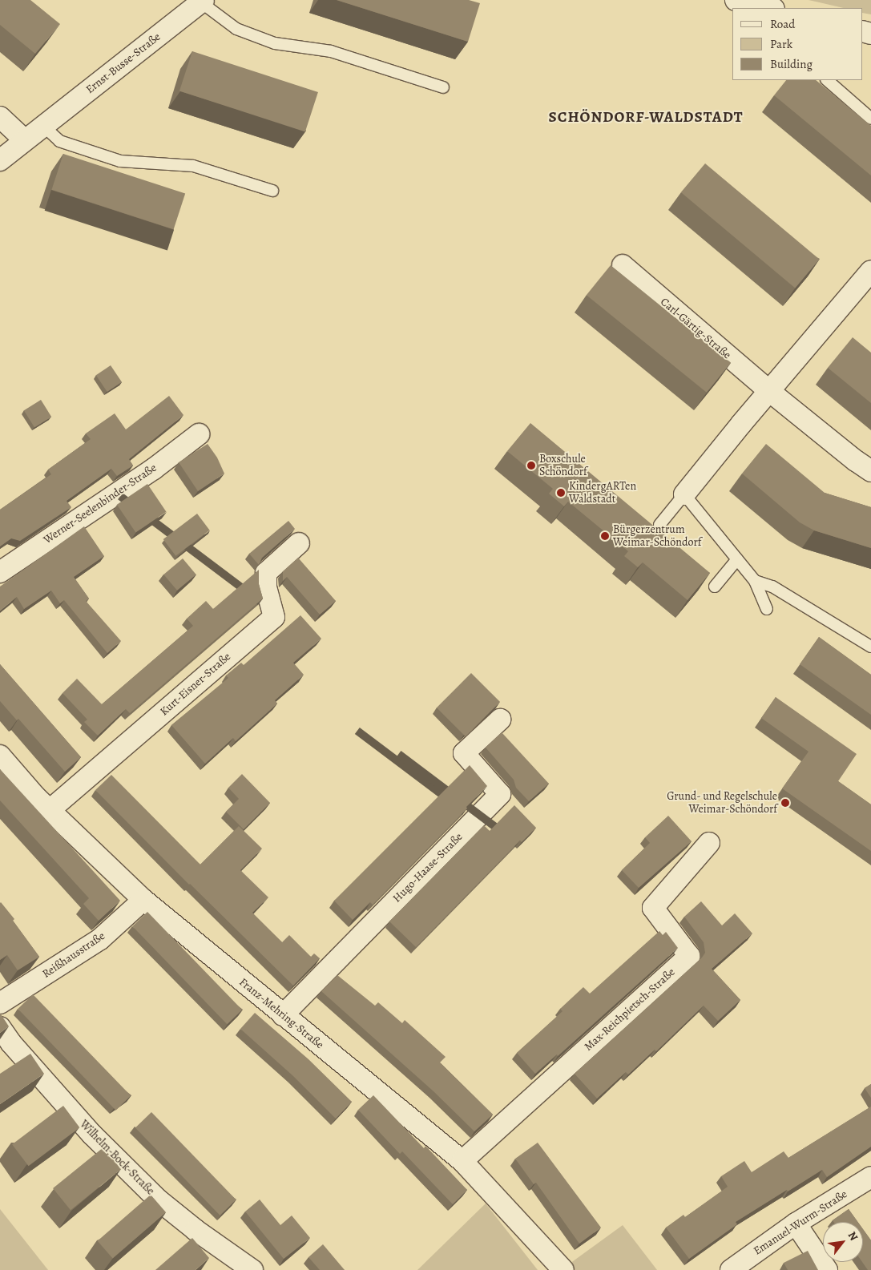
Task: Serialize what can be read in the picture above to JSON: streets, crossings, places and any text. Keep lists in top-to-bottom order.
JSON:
{
  "streets": {
    "street": [
      "Ernst-Busse-Straße",
      "Carl-Gärtig-Straße",
      "Werner-Seelenbinder-Straße",
      "Kurt-Eisner-Straße",
      "Hugo-Haase-Straße",
      "Reißhausstraße",
      "Max-Reichpietsch-Straße",
      "Franz-Mehring-Straße",
      "Wilhelm-Bock-Straße",
      "Emanuel-Wurm-Straße"
    ]
  },
  "crossings": [
    ["Kurt-Eisner-Straße", "Franz-Mehring-Straße"],
    ["Hugo-Haase-Straße", "Franz-Mehring-Straße"],
    ["Reißhausstraße", "Franz-Mehring-Straße"],
    ["Max-Reichpietsch-Straße", "Franz-Mehring-Straße"]
  ],
  "districts": ["SCHÖNDORF-WALDSTADT"],
  "places": [
    "Boxschule Schöndorf",
    "KindergARTen Waldstadt",
    "Bürgerzentrum Weimar-Schöndorf",
    "Grund- und Regelschule Weimar-Schöndorf"
  ],
  "legend": ["Road", "Park", "Building"],
  "north": "top right"
}
